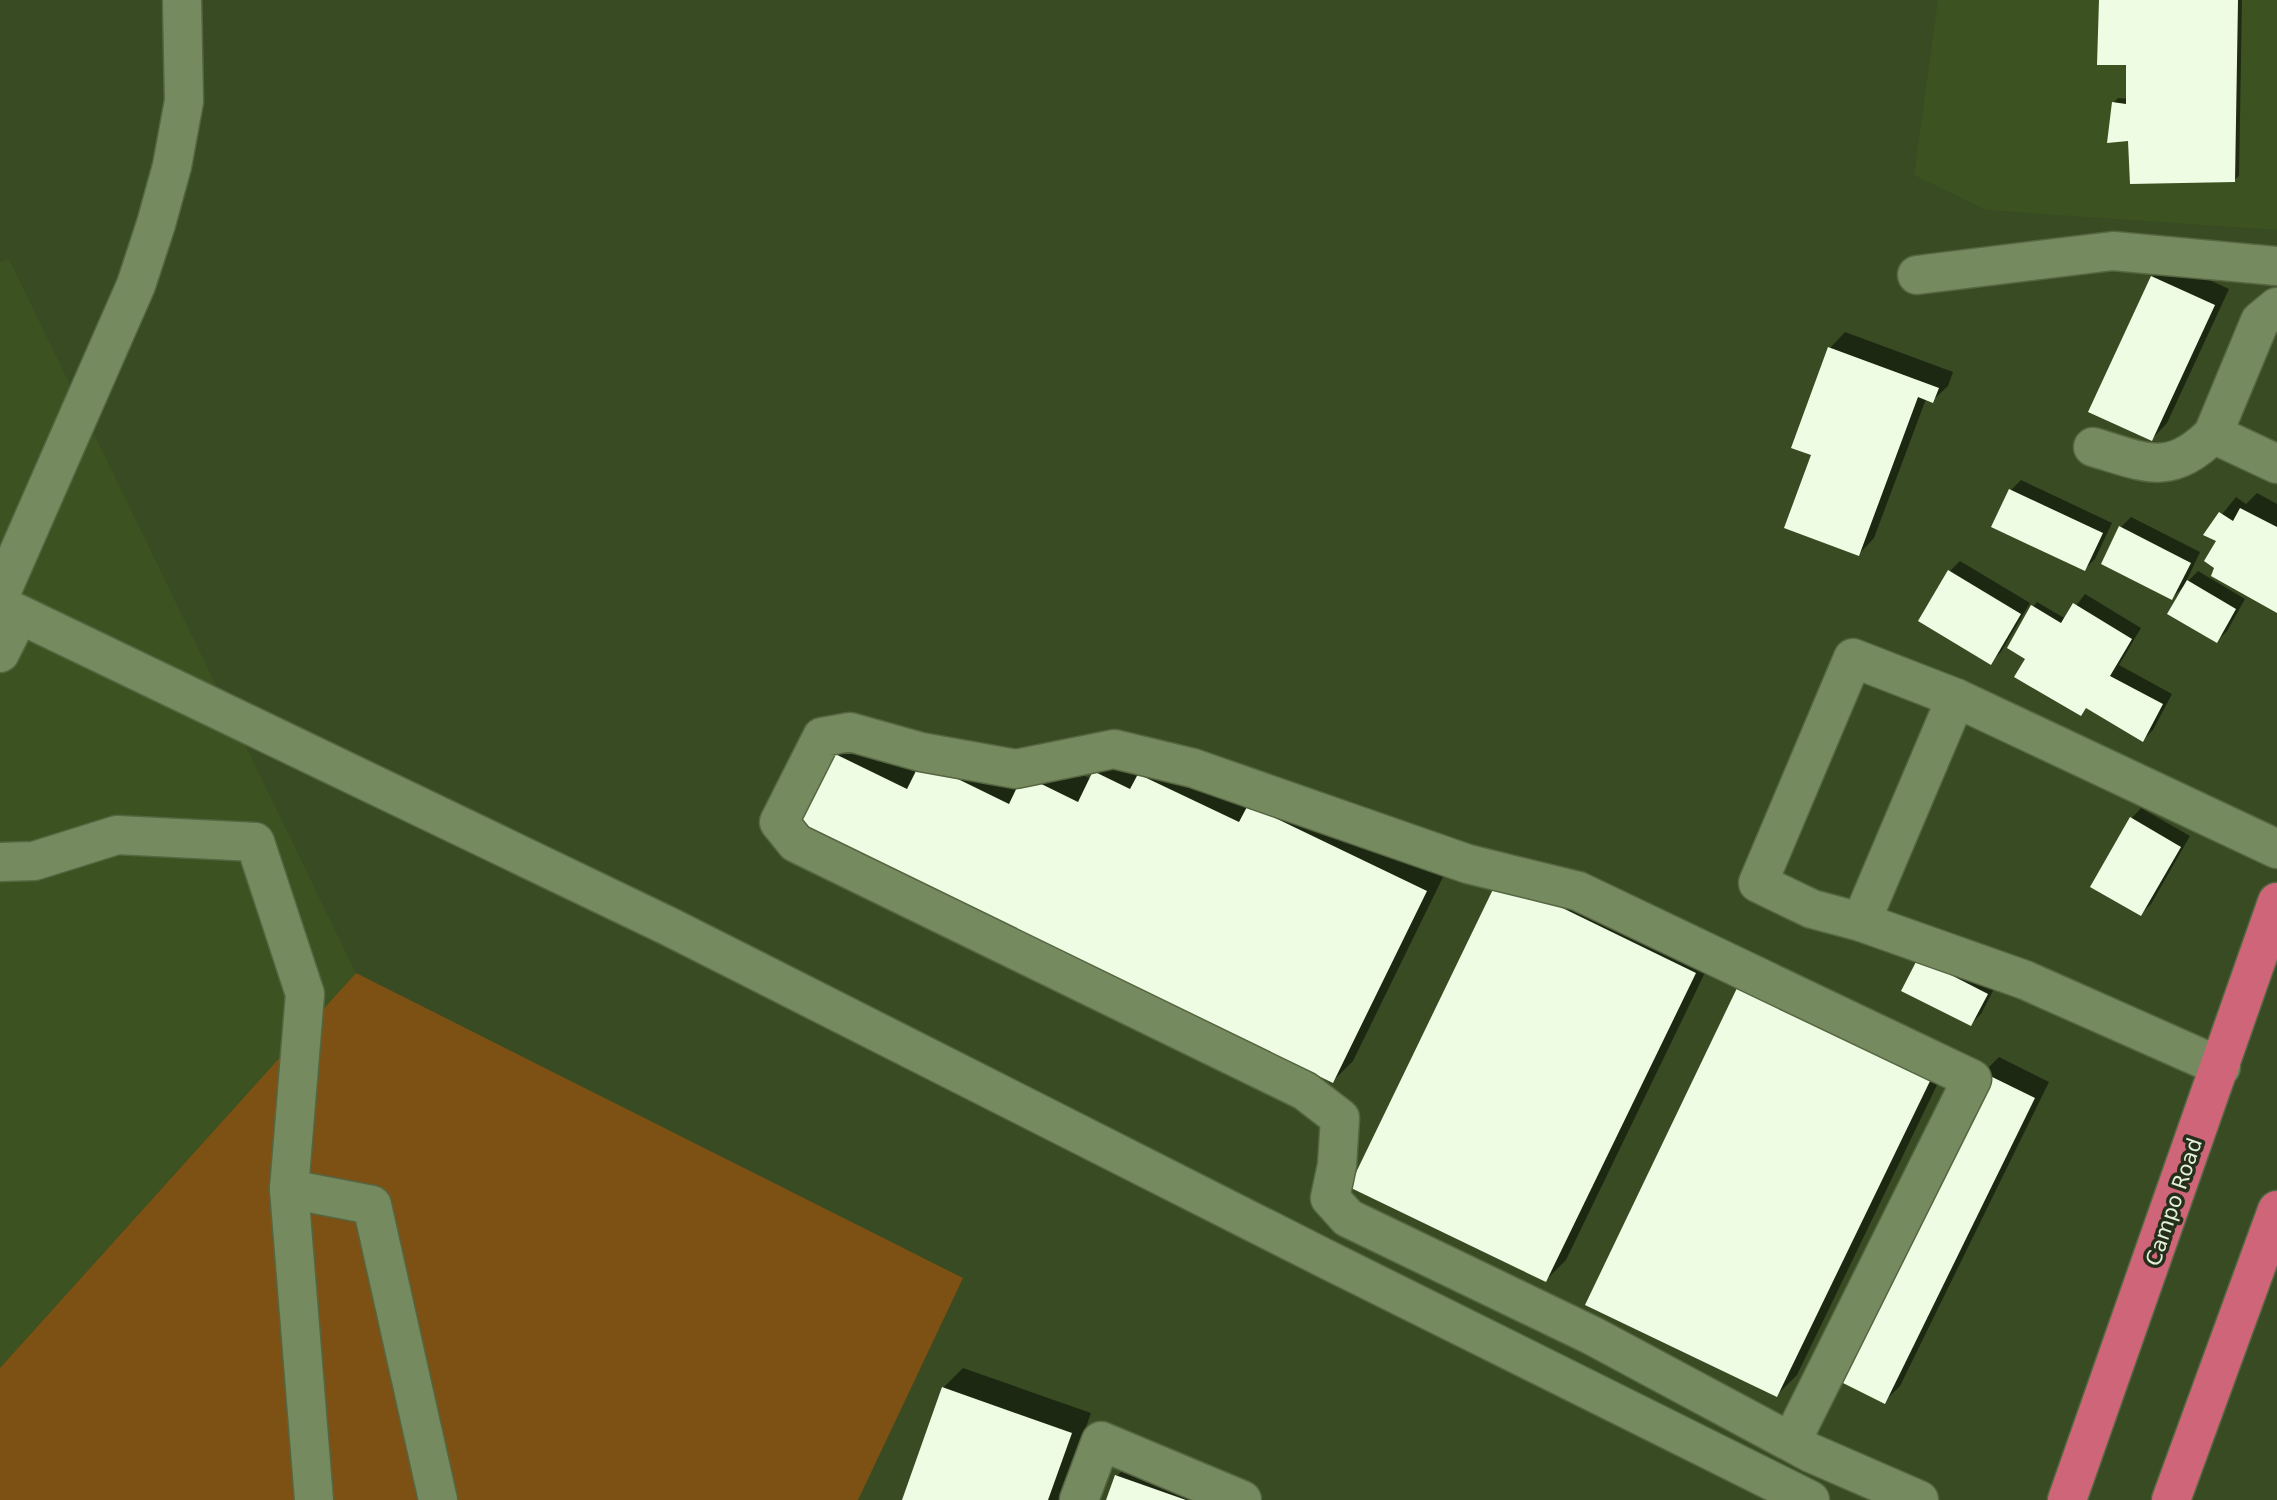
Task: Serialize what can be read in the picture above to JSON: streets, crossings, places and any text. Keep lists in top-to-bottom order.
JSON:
{
  "streets": {
    "highway": ["Campo Road"]
  }
}
